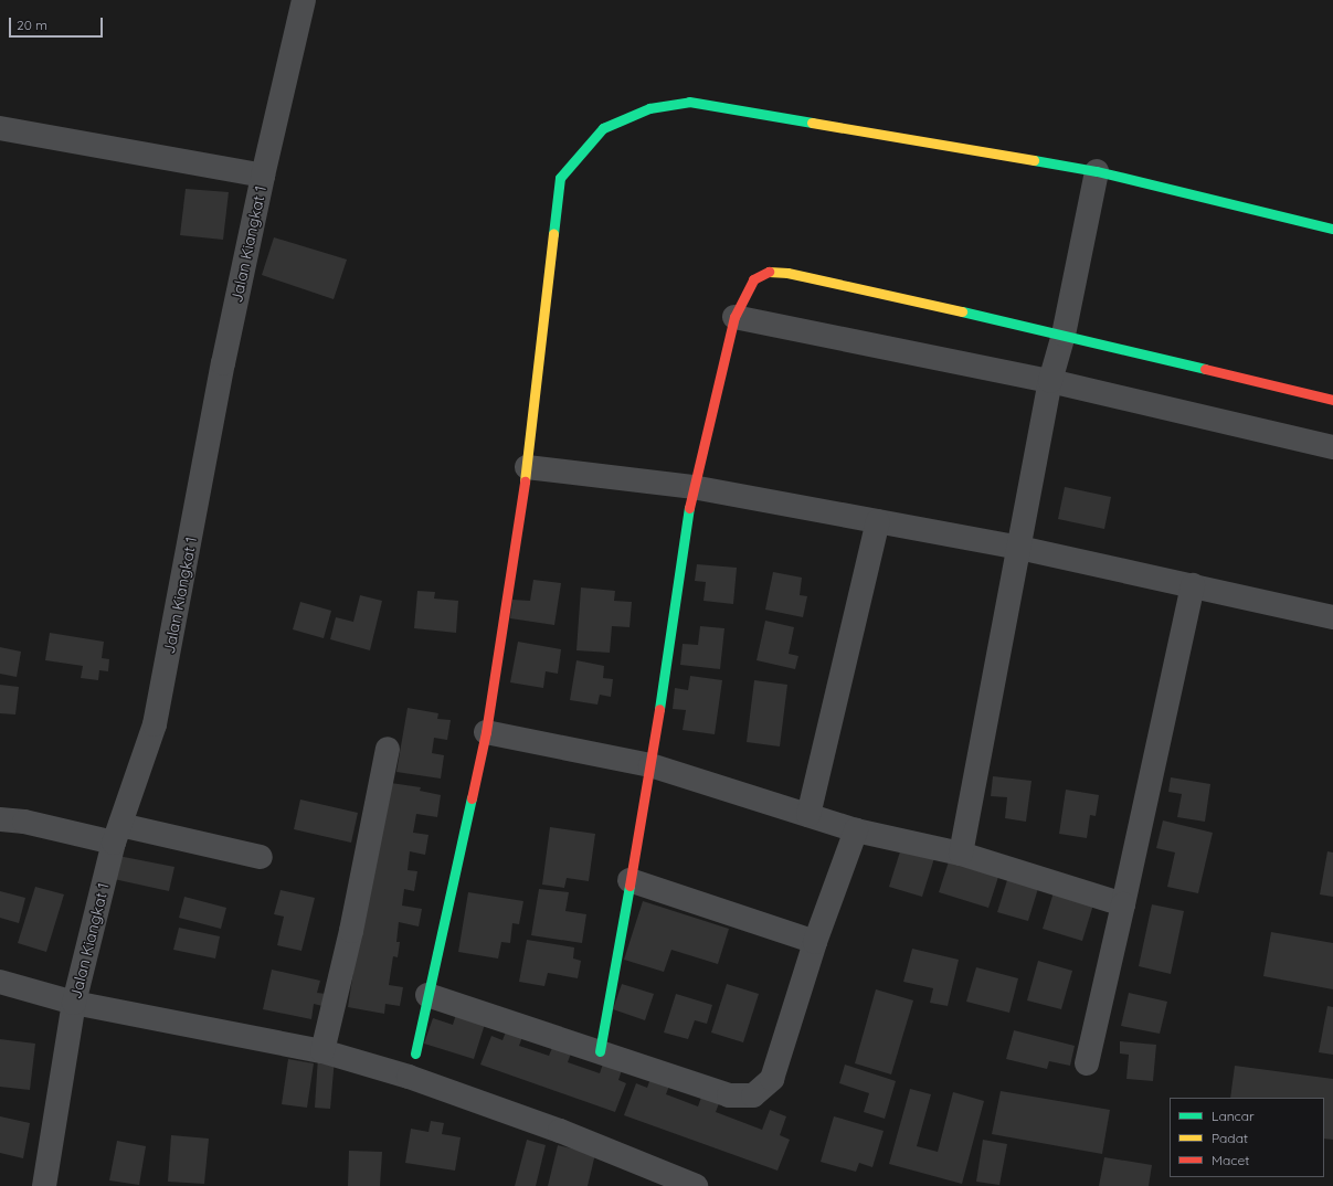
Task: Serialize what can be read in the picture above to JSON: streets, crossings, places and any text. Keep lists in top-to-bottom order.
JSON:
{
  "streets": {
    "street": ["Jalan Kiangkat 1"]
  },
  "legend": ["Lancar", "Padat", "Macet"],
  "scale_bar": "20 m"
}
